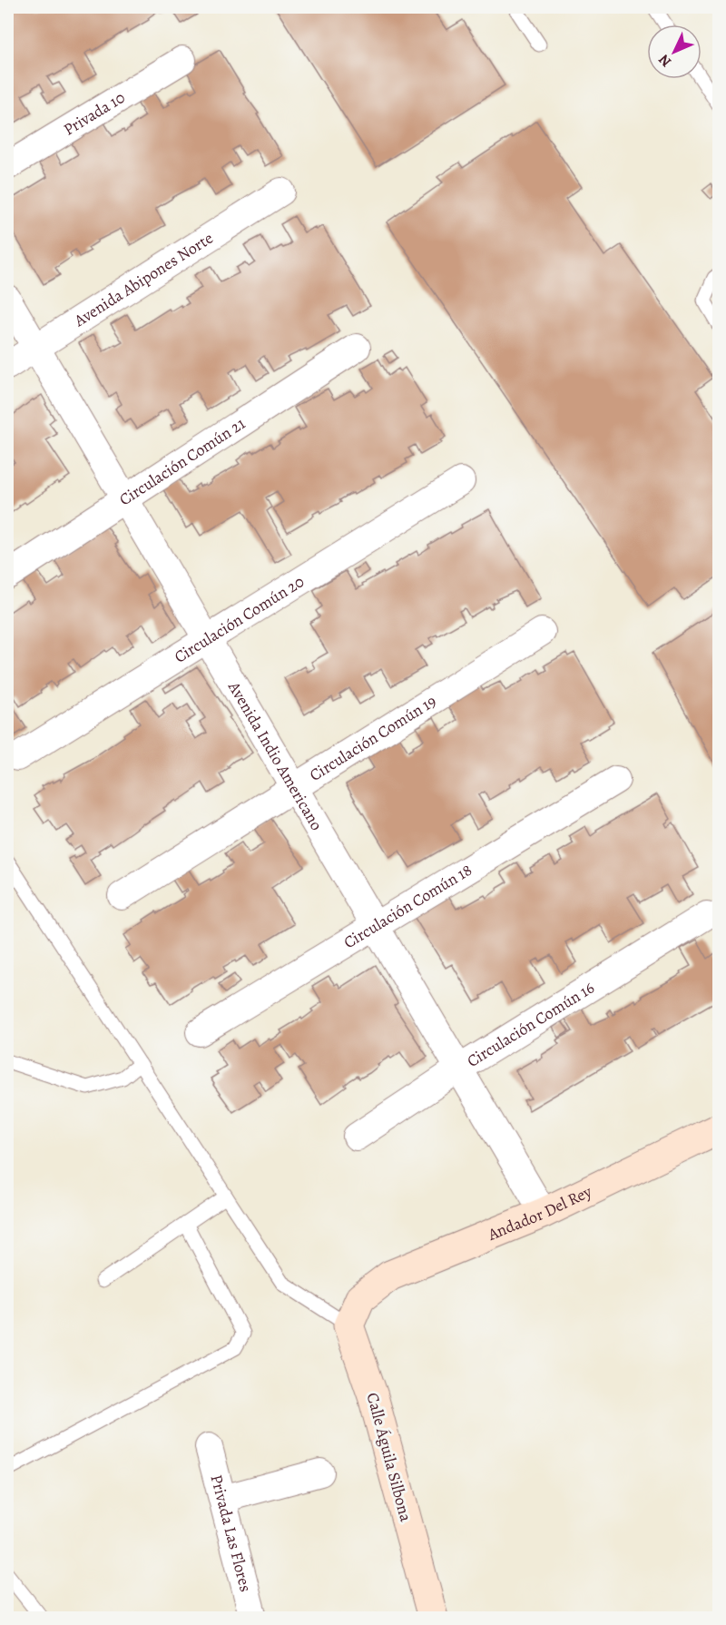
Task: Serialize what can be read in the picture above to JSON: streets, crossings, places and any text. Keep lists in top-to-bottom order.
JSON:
{
  "streets": {
    "street": [
      "Privada 10",
      "Avenida Abipones Norte",
      "Circulación Común 21",
      "Circulación Común 20",
      "Circulación Común 19",
      "Avenida Indio Americano",
      "Circulación Común 18",
      "Circulación Común 16",
      "Andador Del Rey",
      "Calle Águila Silbona",
      "Privada Las Flores"
    ]
  },
  "crossings": [
    ["Avenida Abipones Norte", "Avenida Indio Americano"],
    ["Circulación Común 21", "Avenida Indio Americano"],
    ["Circulación Común 20", "Avenida Indio Americano"],
    ["Circulación Común 19", "Avenida Indio Americano"],
    ["Avenida Indio Americano", "Circulación Común 18"],
    ["Avenida Indio Americano", "Circulación Común 16"],
    ["Avenida Indio Americano", "Andador Del Rey"],
    ["Andador Del Rey", "Calle Águila Silbona"]
  ],
  "north": "bottom left"
}
